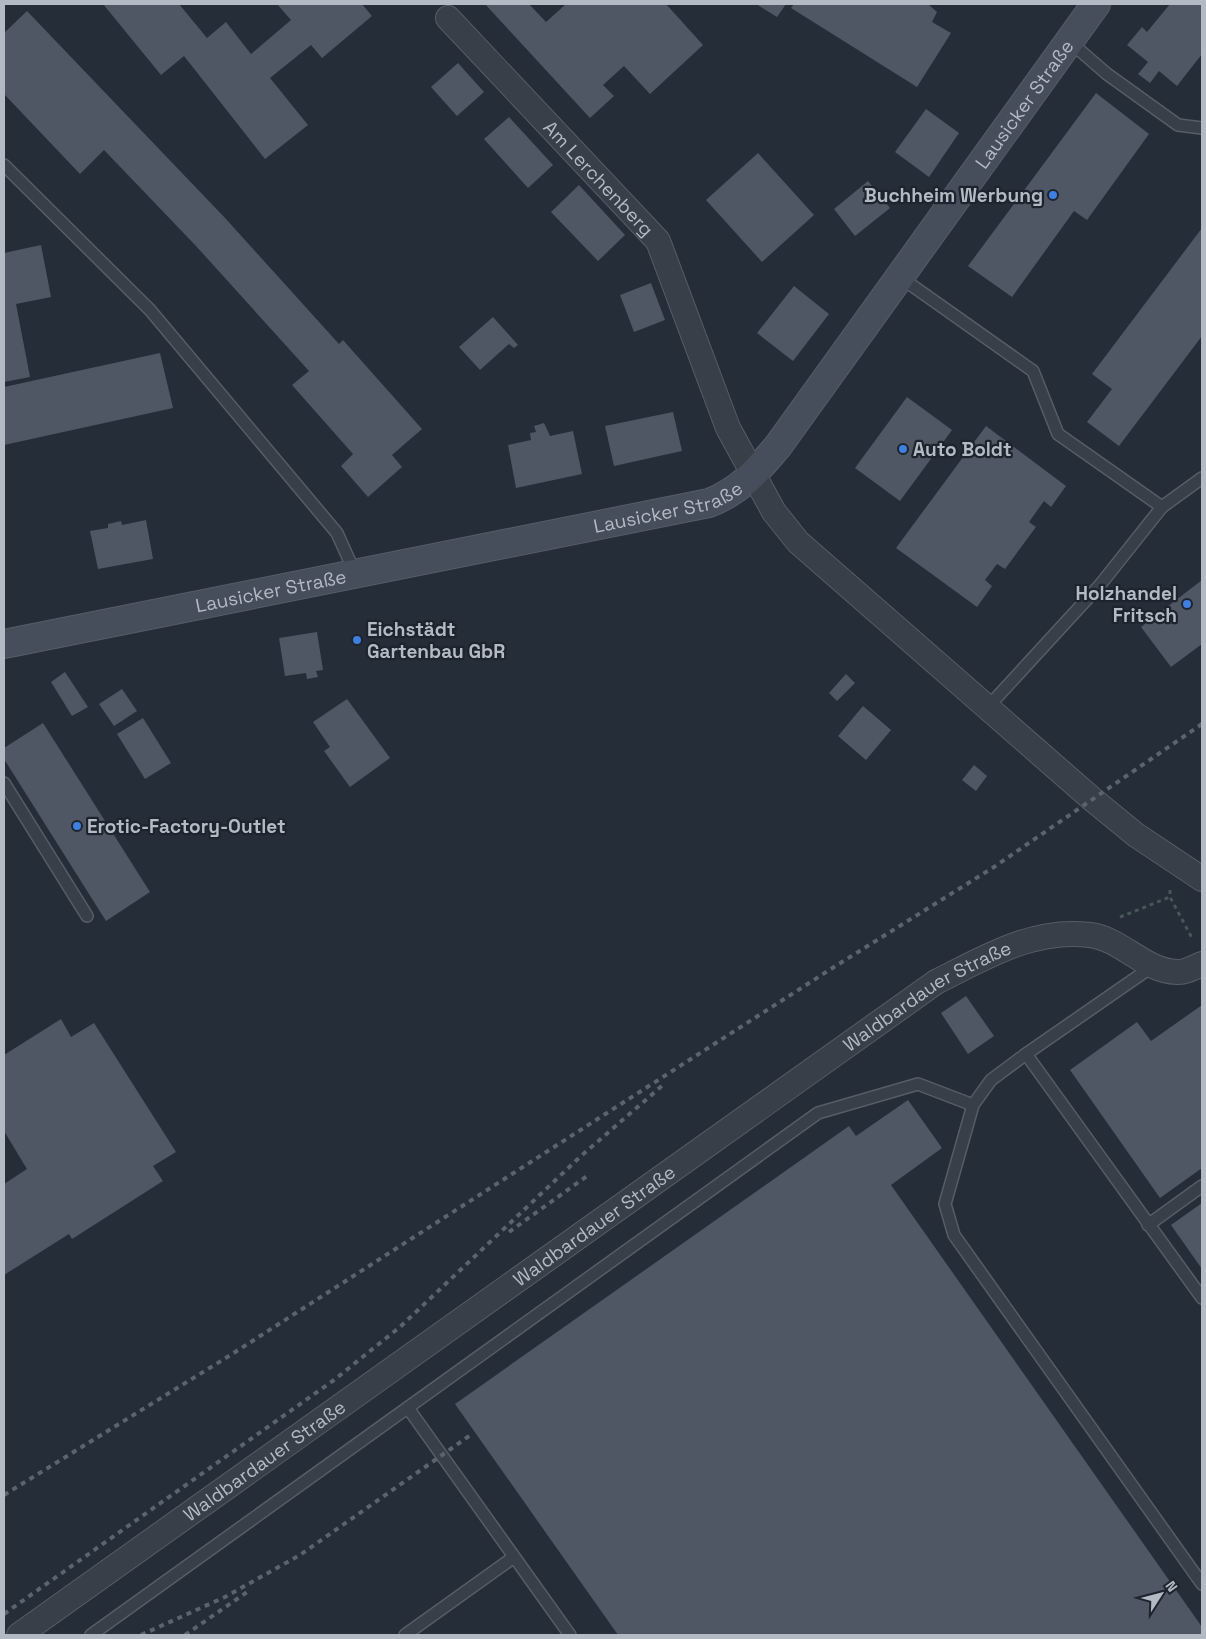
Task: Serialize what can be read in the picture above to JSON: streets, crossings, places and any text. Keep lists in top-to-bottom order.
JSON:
{
  "streets": {
    "main road": ["Lausicker Straße"],
    "street": ["Am Lerchenberg", "Waldbardauer Straße"]
  },
  "crossings": [
    ["Lausicker Straße", "Am Lerchenberg"]
  ],
  "places": [
    "Buchheim Werbung",
    "Auto Boldt",
    "Holzhandel Fritsch",
    "Eichstädt Gartenbau GbR",
    "Erotic-Factory-Outlet"
  ],
  "north": "top right"
}
